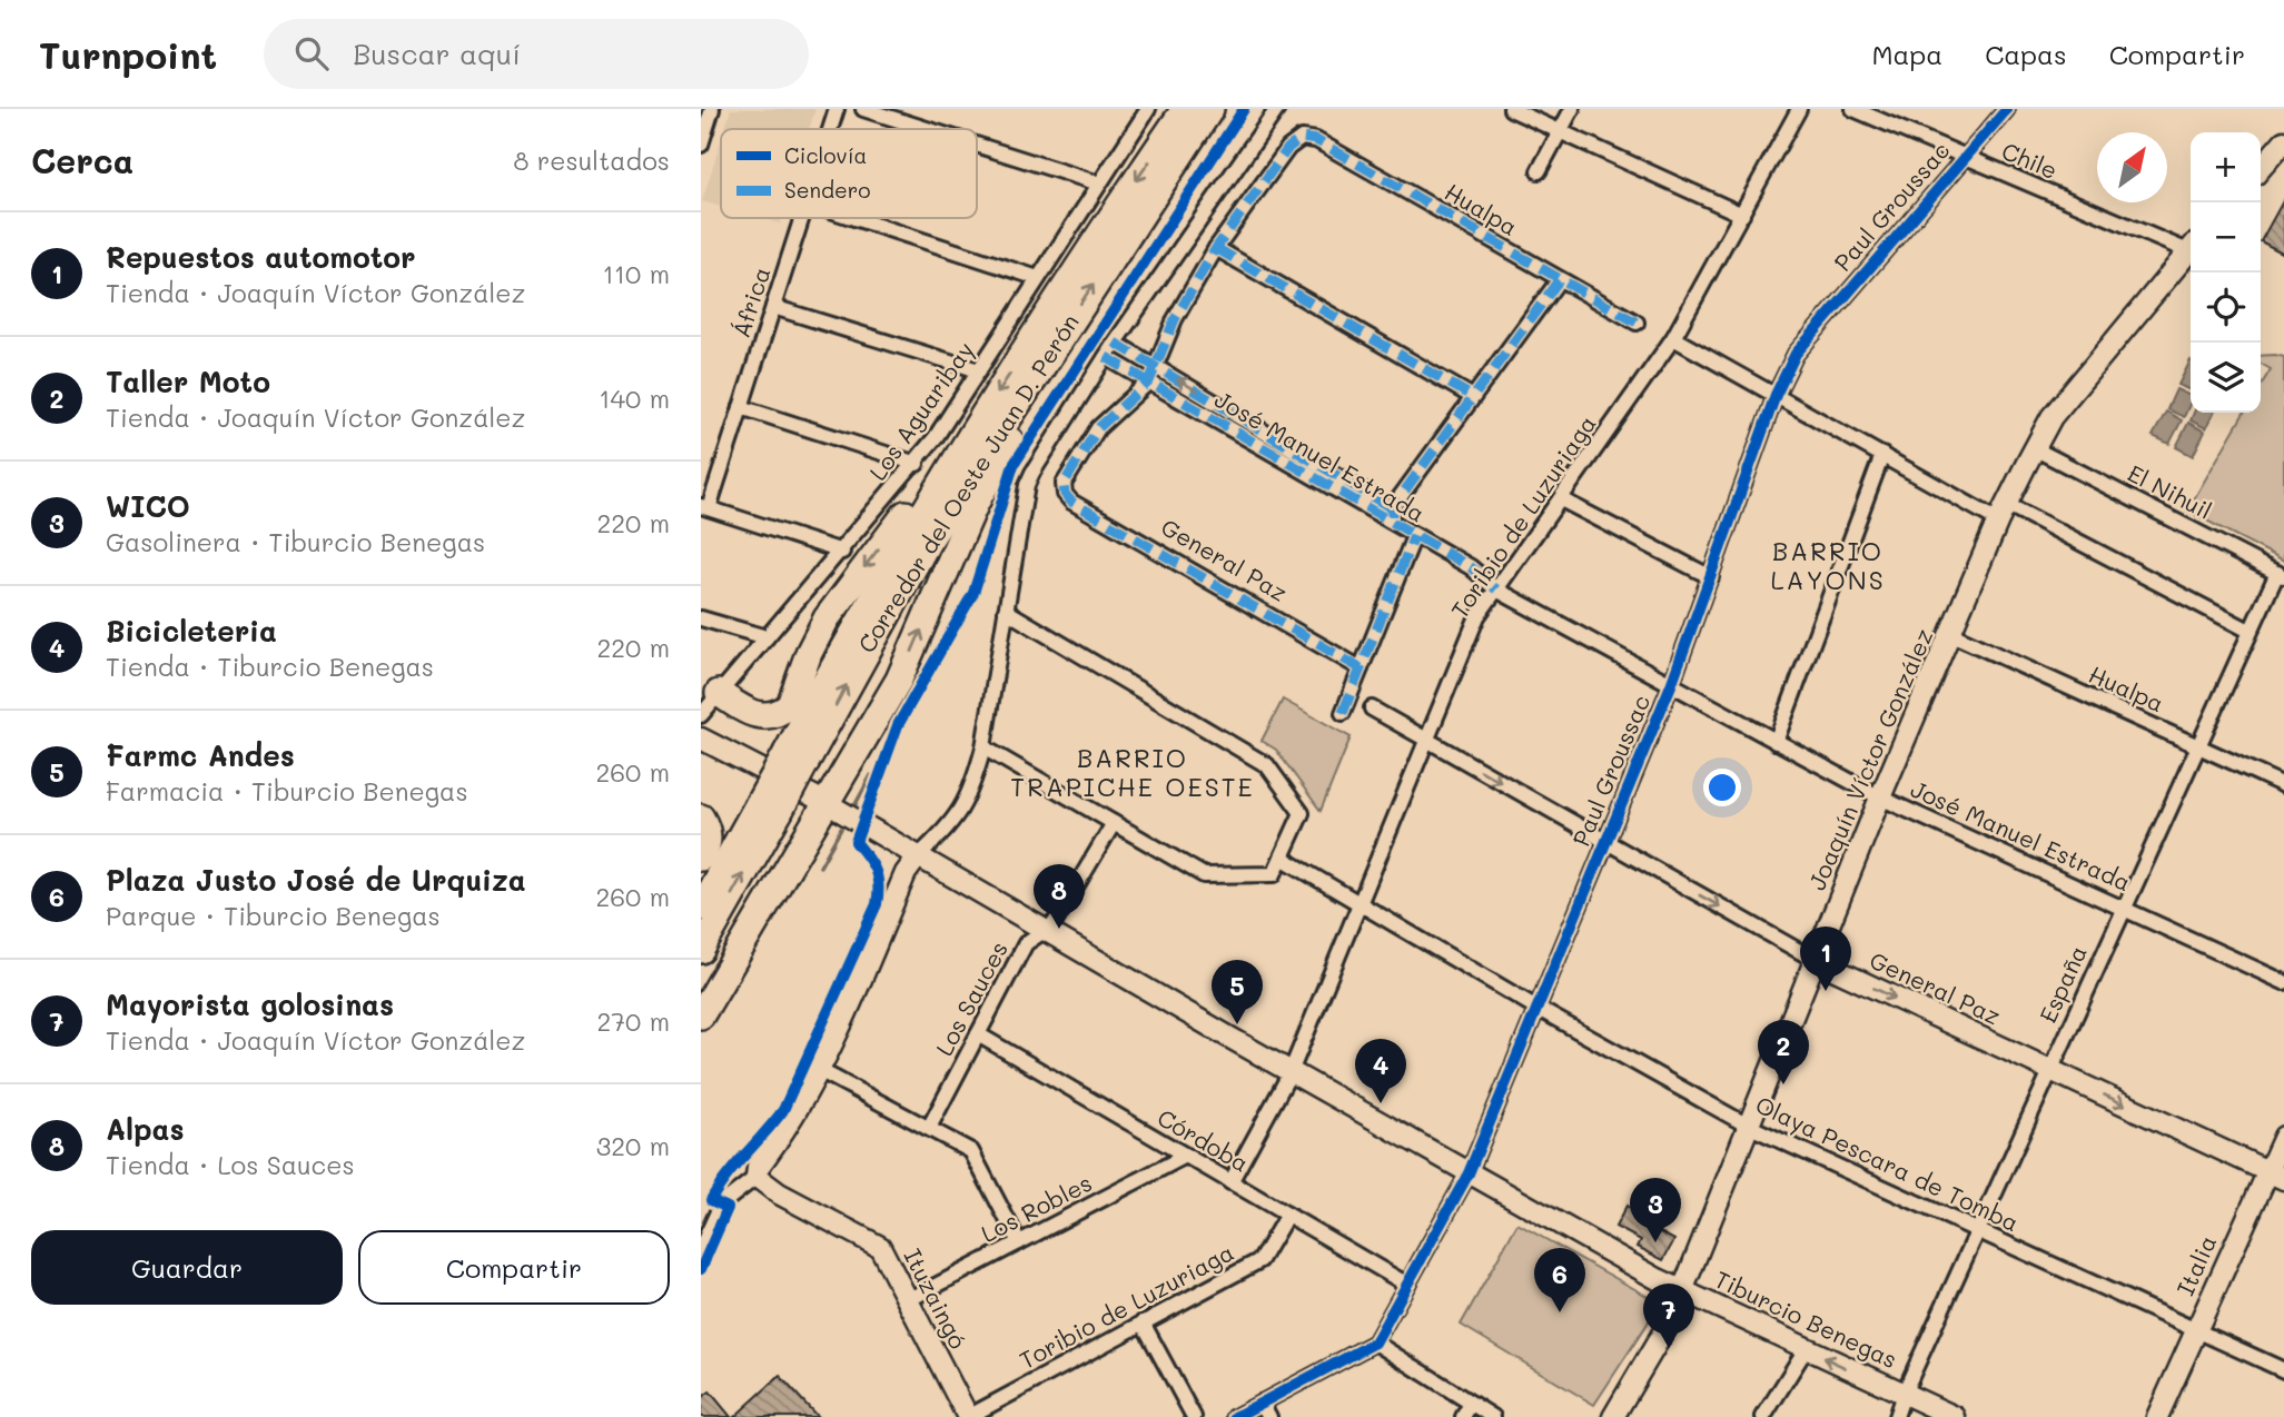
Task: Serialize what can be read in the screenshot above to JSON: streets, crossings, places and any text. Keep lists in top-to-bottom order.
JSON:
{
  "streets": {
    "highway": ["Corredor del Oeste Juan D. Perón"],
    "main road": [
      "General Paz",
      "Joaquín Víctor González",
      "Italia",
      "Ituzaingó",
      "Tiburcio Benegas"
    ],
    "street": [
      "Chile",
      "Paul Groussac",
      "Hualpa",
      "África",
      "Los Aguaribay",
      "José Manuel Estrada",
      "El Nihuil",
      "Toribio de Luzuriaga",
      "España",
      "Los Sauces",
      "Córdoba",
      "Olaya Pescara de Tomba",
      "Los Robles"
    ]
  },
  "crossings": [
    ["Chile", "Paul Groussac"],
    ["Paul Groussac", "José Manuel Estrada"],
    ["Paul Groussac", "General Paz"],
    ["Paul Groussac", "Córdoba"],
    ["Paul Groussac", "Olaya Pescara de Tomba"],
    ["Paul Groussac", "Tiburcio Benegas"],
    ["Hualpa", "Joaquín Víctor González"],
    ["Hualpa", "España"],
    ["José Manuel Estrada", "Toribio de Luzuriaga"],
    ["José Manuel Estrada", "General Paz"],
    ["José Manuel Estrada", "Joaquín Víctor González"],
    ["José Manuel Estrada", "España"],
    ["El Nihuil", "Joaquín Víctor González"],
    ["El Nihuil", "España"],
    ["Toribio de Luzuriaga", "General Paz"],
    ["Toribio de Luzuriaga", "Córdoba"],
    ["Toribio de Luzuriaga", "Olaya Pescara de Tomba"],
    ["Toribio de Luzuriaga", "Ituzaingó"],
    ["Toribio de Luzuriaga", "Tiburcio Benegas"],
    ["General Paz", "Joaquín Víctor González"],
    ["General Paz", "España"],
    ["General Paz", "Italia"],
    ["Joaquín Víctor González", "Olaya Pescara de Tomba"],
    ["Joaquín Víctor González", "Tiburcio Benegas"],
    ["España", "Olaya Pescara de Tomba"],
    ["España", "Tiburcio Benegas"],
    ["Los Sauces", "Córdoba"],
    ["Los Sauces", "Tiburcio Benegas"],
    ["Córdoba", "Los Robles"],
    ["Olaya Pescara de Tomba", "Italia"],
    ["Los Robles", "Ituzaingó"]
  ],
  "one_way": ["General Paz"],
  "districts": ["BARRIO LAYONS", "BARRIO TRAPICHE OESTE"],
  "legend": ["Ciclovía", "Sendero"],
  "north": "top right",
  "page": {
    "header": "Turnpoint",
    "search": "Buscar aquí",
    "nav": ["Mapa", "Capas", "Compartir"],
    "heading": ["Cerca", "8 resultados"],
    "map_buttons": ["+", "−"],
    "list": [
      {
        "mark": "1",
        "name": "Repuestos automotor",
        "note": "Tienda · Joaquín Víctor González",
        "value": "110 m"
      },
      {
        "mark": "2",
        "name": "Taller Moto",
        "note": "Tienda · Joaquín Víctor González",
        "value": "140 m"
      },
      {
        "mark": "3",
        "name": "WICO",
        "note": "Gasolinera · Tiburcio Benegas",
        "value": "220 m"
      },
      {
        "mark": "4",
        "name": "Bicicleteria",
        "note": "Tienda · Tiburcio Benegas",
        "value": "220 m"
      },
      {
        "mark": "5",
        "name": "Farmc Andes",
        "note": "Farmacia · Tiburcio Benegas",
        "value": "260 m"
      },
      {
        "mark": "6",
        "name": "Plaza Justo José de Urquiza",
        "note": "Parque · Tiburcio Benegas",
        "value": "260 m"
      },
      {
        "mark": "7",
        "name": "Mayorista golosinas",
        "note": "Tienda · Joaquín Víctor González",
        "value": "270 m"
      },
      {
        "mark": "8",
        "name": "Alpas",
        "note": "Tienda · Los Sauces",
        "value": "320 m"
      }
    ],
    "pins": [
      "8",
      "1",
      "5",
      "2",
      "4",
      "3",
      "6",
      "7"
    ],
    "buttons": ["Guardar", "Compartir"]
  }
}
